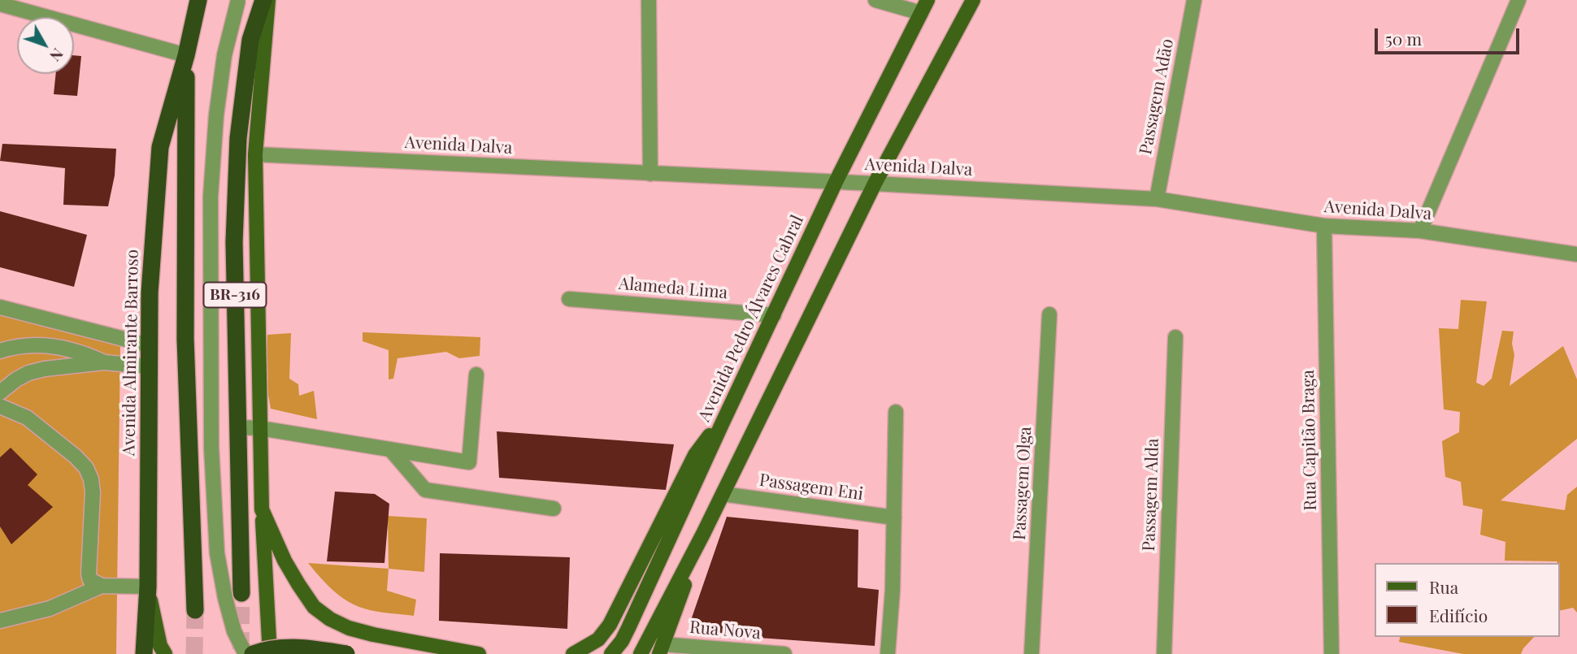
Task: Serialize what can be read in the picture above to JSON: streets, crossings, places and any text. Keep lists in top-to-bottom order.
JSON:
{
  "streets": {
    "highway": ["BR-316", "Avenida Almirante Barroso"],
    "main road": ["Avenida Pedro Álvares Cabral"],
    "street": [
      "Passagem Adão",
      "Avenida Dalva",
      "Alameda Lima",
      "Rua Capitão Braga",
      "Passagem Olga",
      "Passagem Eni",
      "Passagem Alda",
      "Rua Nova"
    ]
  },
  "crossings": [
    ["Passagem Adão", "Avenida Dalva"],
    ["Avenida Dalva", "Avenida Pedro Álvares Cabral"],
    ["Avenida Dalva", "Rua Capitão Braga"],
    ["Alameda Lima", "Avenida Pedro Álvares Cabral"]
  ],
  "legend": ["Rua", "Edifício"],
  "scale_bar": "50 m",
  "north": "bottom right"
}
